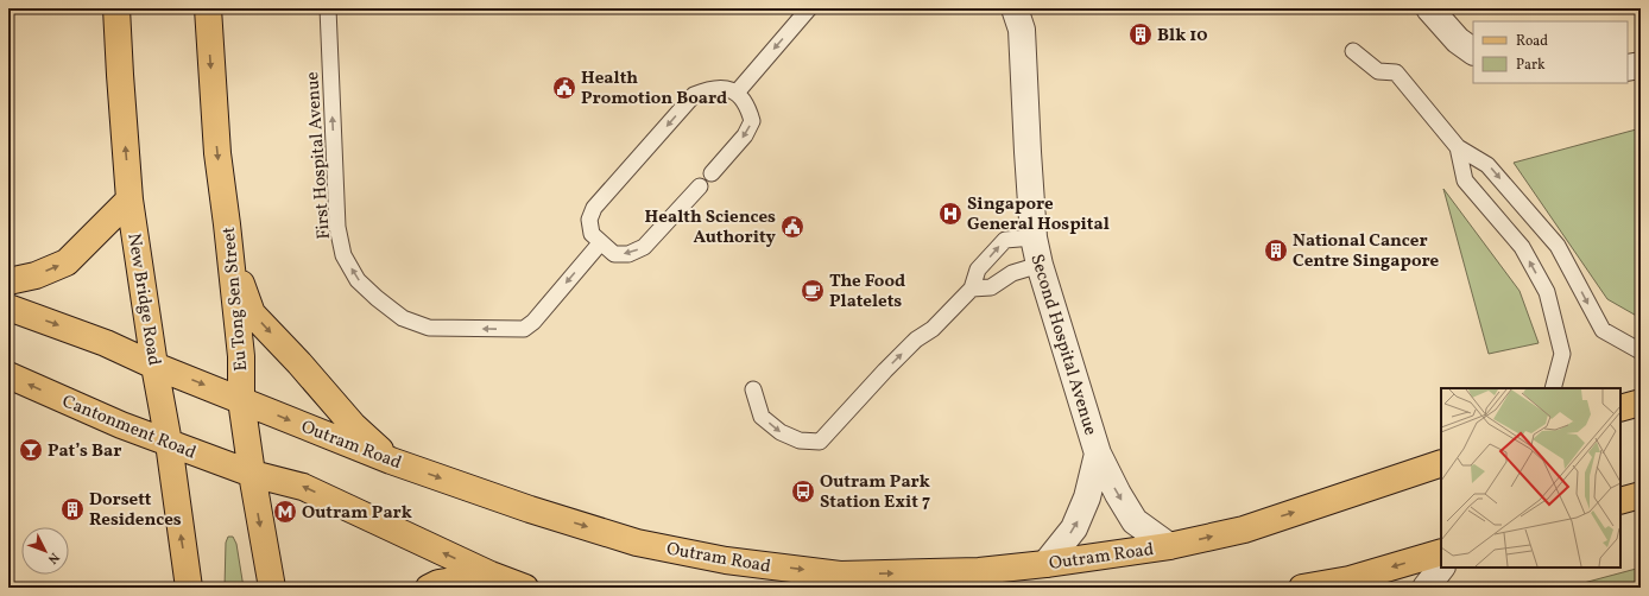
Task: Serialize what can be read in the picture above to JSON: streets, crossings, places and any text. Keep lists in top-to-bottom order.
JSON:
{
  "streets": {
    "main road": [
      "New Bridge Road",
      "Eu Tong Sen Street",
      "Cantonment Road",
      "Outram Road"
    ],
    "street": ["Second Hospital Avenue"],
    "lane": ["First Hospital Avenue"]
  },
  "crossings": [
    ["New Bridge Road", "Cantonment Road"],
    ["New Bridge Road", "Outram Road"],
    ["Eu Tong Sen Street", "Cantonment Road"],
    ["Eu Tong Sen Street", "Outram Road"],
    ["Second Hospital Avenue", "Outram Road"]
  ],
  "one_way": ["New Bridge Road", "Eu Tong Sen Street"],
  "places": {
    "building": ["Blk 10", "National Cancer Centre Singapore", "Dorsett Residences"],
    "public building": ["Health Promotion Board", "Health Sciences Authority"],
    "hospital": ["Singapore General Hospital"],
    "cafe": ["The Food Platelets"],
    "bar": ["Pat’s Bar"],
    "bus stop": ["Outram Park Station Exit 7"],
    "metro station": ["Outram Park"]
  },
  "legend": ["Road", "Park"],
  "north": "bottom right"
}
